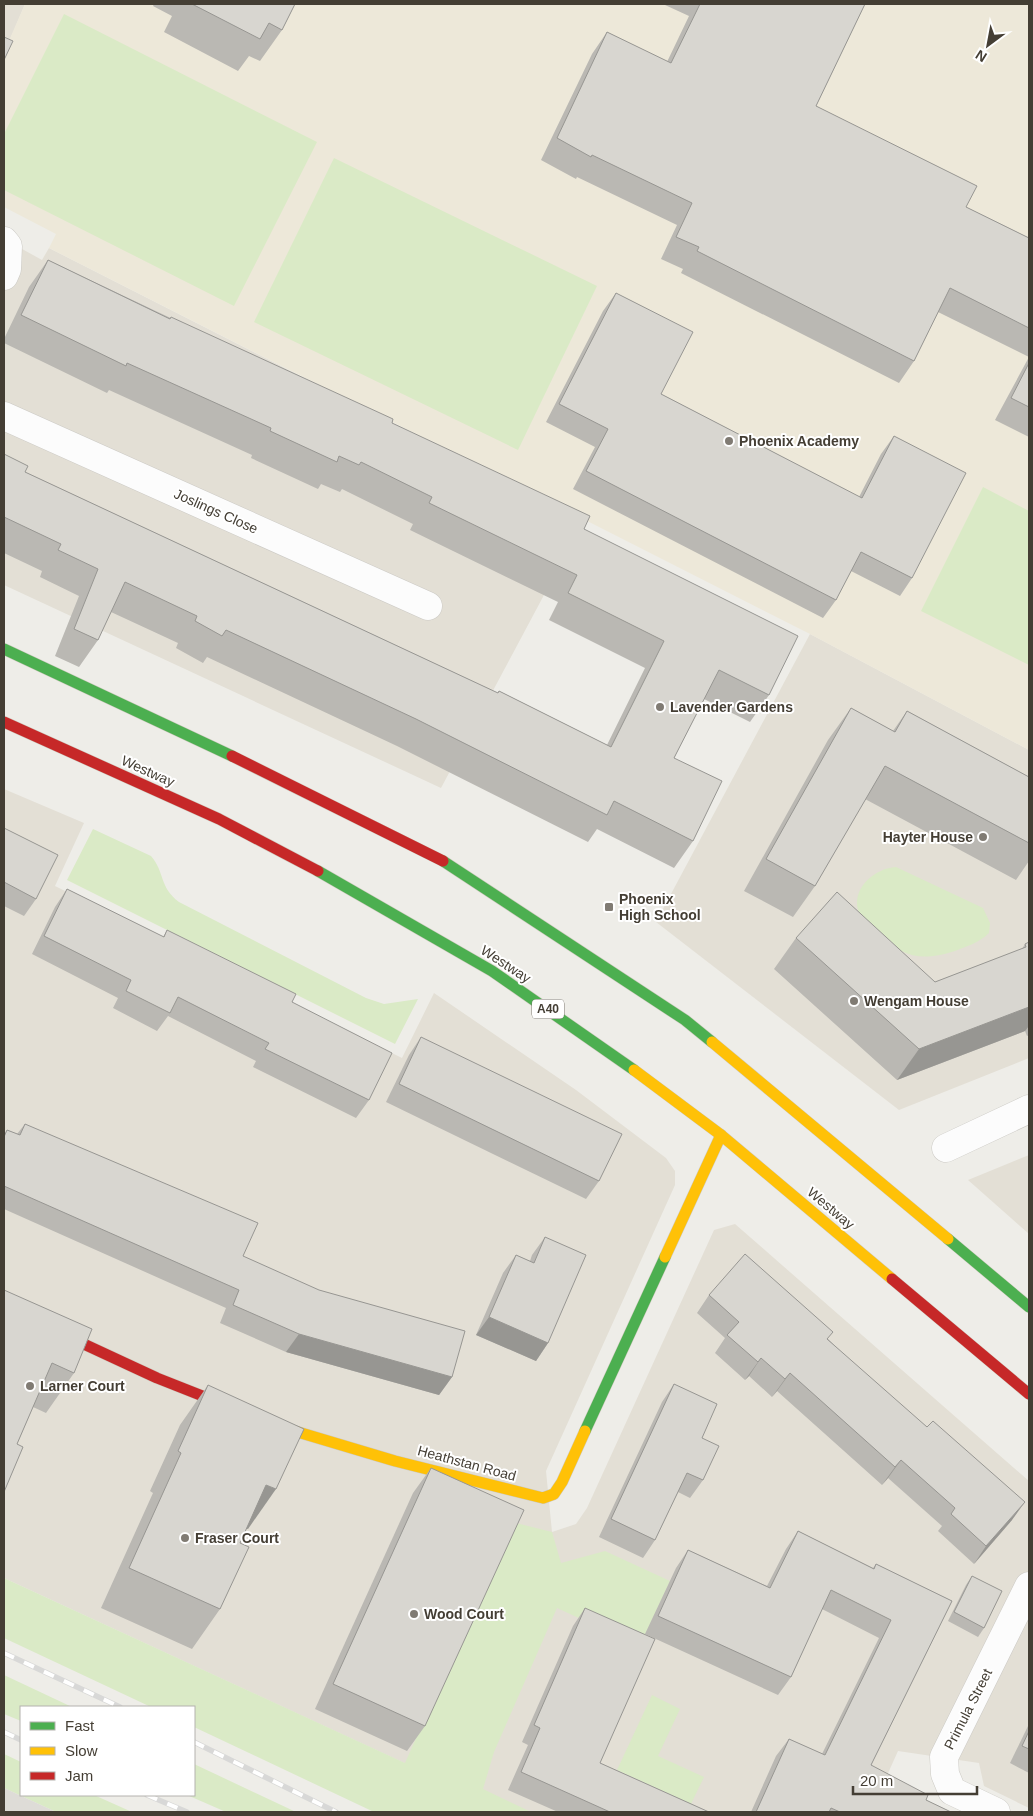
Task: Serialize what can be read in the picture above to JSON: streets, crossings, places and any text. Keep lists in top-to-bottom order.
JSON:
{
  "streets": {
    "main road": ["Westway", "A40", "Heathstan Road"],
    "street": ["Joslings Close", "Primula Street"]
  },
  "crossings": [
    ["Westway", "Heathstan Road"]
  ],
  "places": {
    "other": [
      "Phoenix Academy",
      "Lavender Gardens",
      "Hayter House",
      "Wengam House",
      "Larner Court",
      "Fraser Court",
      "Wood Court"
    ],
    "transit": ["Phoenix High School"]
  },
  "legend": ["Fast", "Slow", "Jam"],
  "scale_bar": "20 m",
  "north": "bottom left"
}
